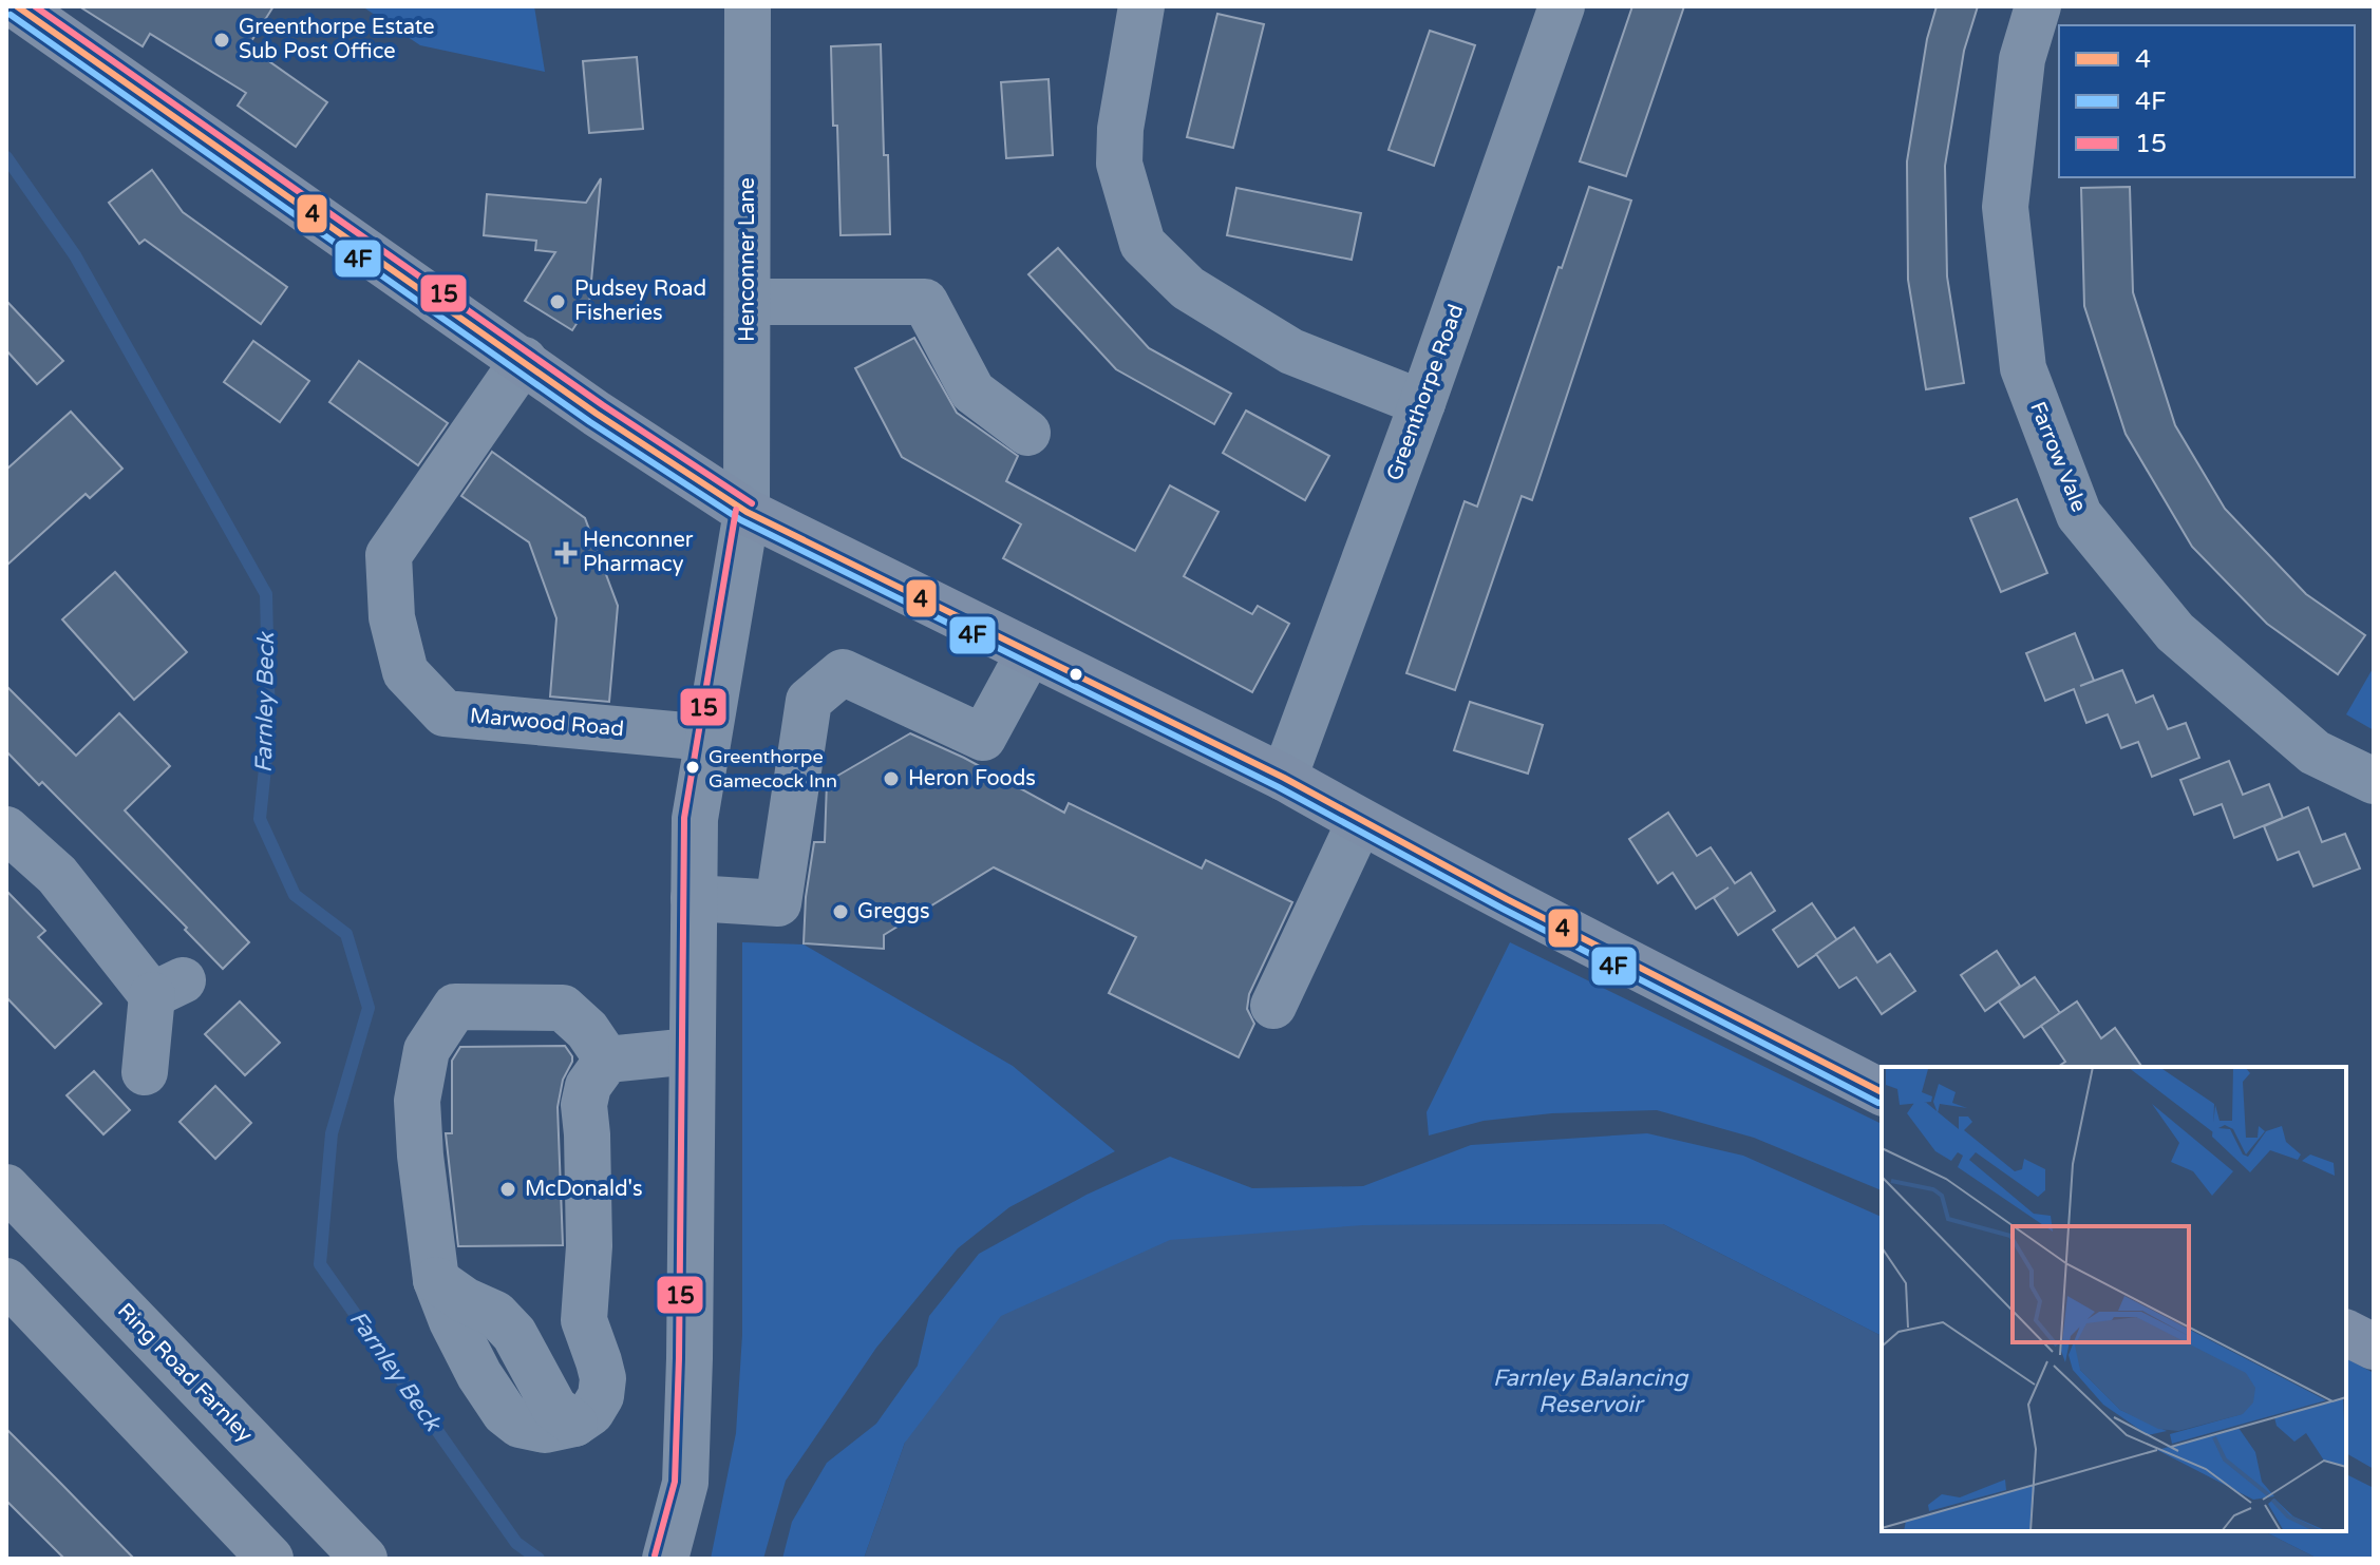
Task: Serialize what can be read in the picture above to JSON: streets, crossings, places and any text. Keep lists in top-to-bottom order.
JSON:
{
  "streets": {
    "highway": ["Ring Road Farnley"],
    "street": [
      "Henconner Lane",
      "Greenthorpe Road",
      "Farrow Vale",
      "Marwood Road"
    ]
  },
  "crossings": [
    ["Henconner Lane", "Marwood Road"]
  ],
  "water": ["Farnley Beck", "Farnley Balancing Reservoir"],
  "places": {
    "other": [
      "Greenthorpe Estate Sub Post Office",
      "Pudsey Road Fisheries",
      "Greenthorpe Gamecock Inn",
      "Heron Foods",
      "Greggs",
      "McDonald's"
    ],
    "health": ["Henconner Pharmacy"]
  },
  "lines": ["transit line 4", "transit line 15", "transit line 4F"],
  "legend": ["4", "4F", "15"]
}
